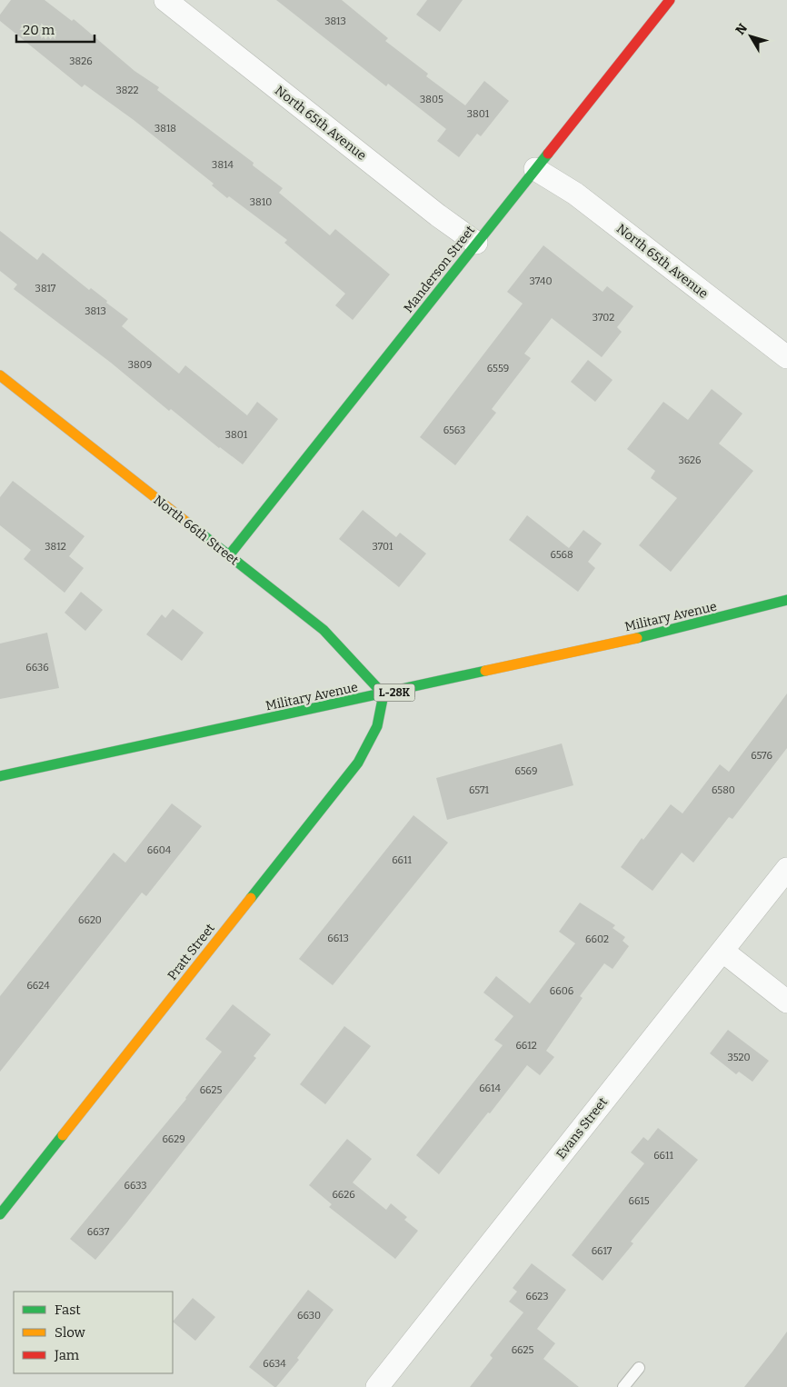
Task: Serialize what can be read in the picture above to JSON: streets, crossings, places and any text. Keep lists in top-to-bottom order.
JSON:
{
  "streets": {
    "street": [
      "North 65th Avenue",
      "Manderson Street",
      "North 66th Street",
      "Military Avenue",
      "L-28K",
      "Pratt Street",
      "Evans Street"
    ]
  },
  "crossings": [
    ["North 65th Avenue", "Manderson Street"],
    ["Manderson Street", "North 66th Street"],
    ["North 66th Street", "Military Avenue"],
    ["North 66th Street", "Pratt Street"],
    ["Military Avenue", "Pratt Street"]
  ],
  "house_numbers": [
    "3813",
    "3826",
    "3822",
    "3805",
    "3801",
    "3818",
    "3814",
    "3810",
    "3740",
    "3817",
    "3813",
    "3702",
    "3809",
    "6559",
    "6563",
    "3801",
    "3626",
    "3812",
    "3701",
    "6568",
    "6636",
    "6576",
    "6569",
    "6571",
    "6580",
    "6604",
    "6611",
    "6620",
    "6613",
    "6602",
    "6624",
    "6606",
    "6612",
    "3520",
    "6614",
    "6625",
    "6629",
    "6611",
    "6633",
    "6626",
    "6615",
    "6637",
    "6617",
    "6623",
    "6630",
    "6625",
    "6634"
  ],
  "legend": ["Fast", "Slow", "Jam"],
  "scale_bar": "20 m",
  "north": "top left"
}
